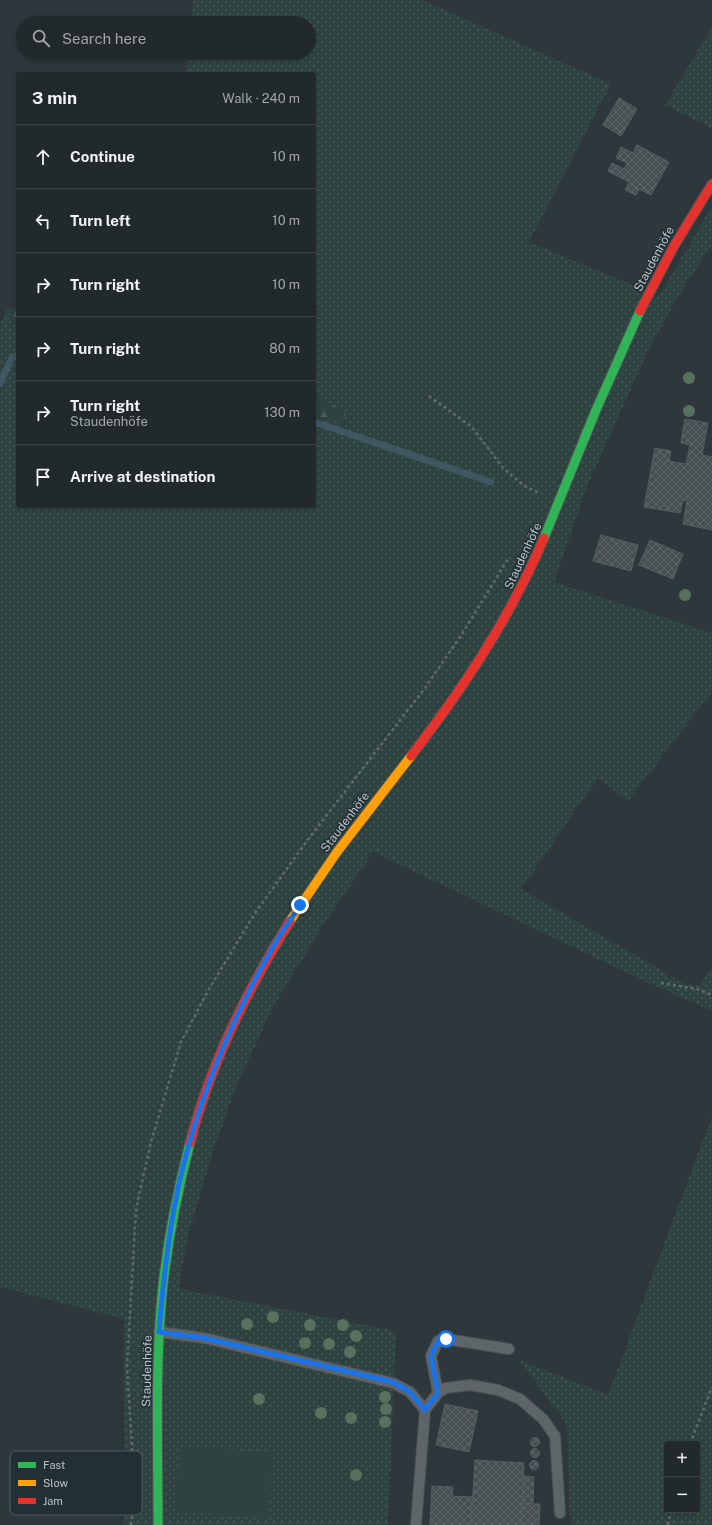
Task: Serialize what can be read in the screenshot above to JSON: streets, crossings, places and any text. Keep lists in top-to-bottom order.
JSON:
{
  "streets": {
    "main road": ["Staudenhöfe"]
  },
  "legend": ["Fast", "Slow", "Jam"],
  "page": {
    "search": "Search here",
    "heading": ["3 min", "Walk · 240 m"],
    "list": [
      ["Continue", "10 m"],
      ["Turn left", "10 m"],
      ["Turn right", "10 m"],
      ["Turn right", "80 m"],
      ["Turn right", "Staudenhöfe", "130 m"],
      "Arrive at destination"
    ],
    "map_buttons": ["+", "−"]
  }
}
